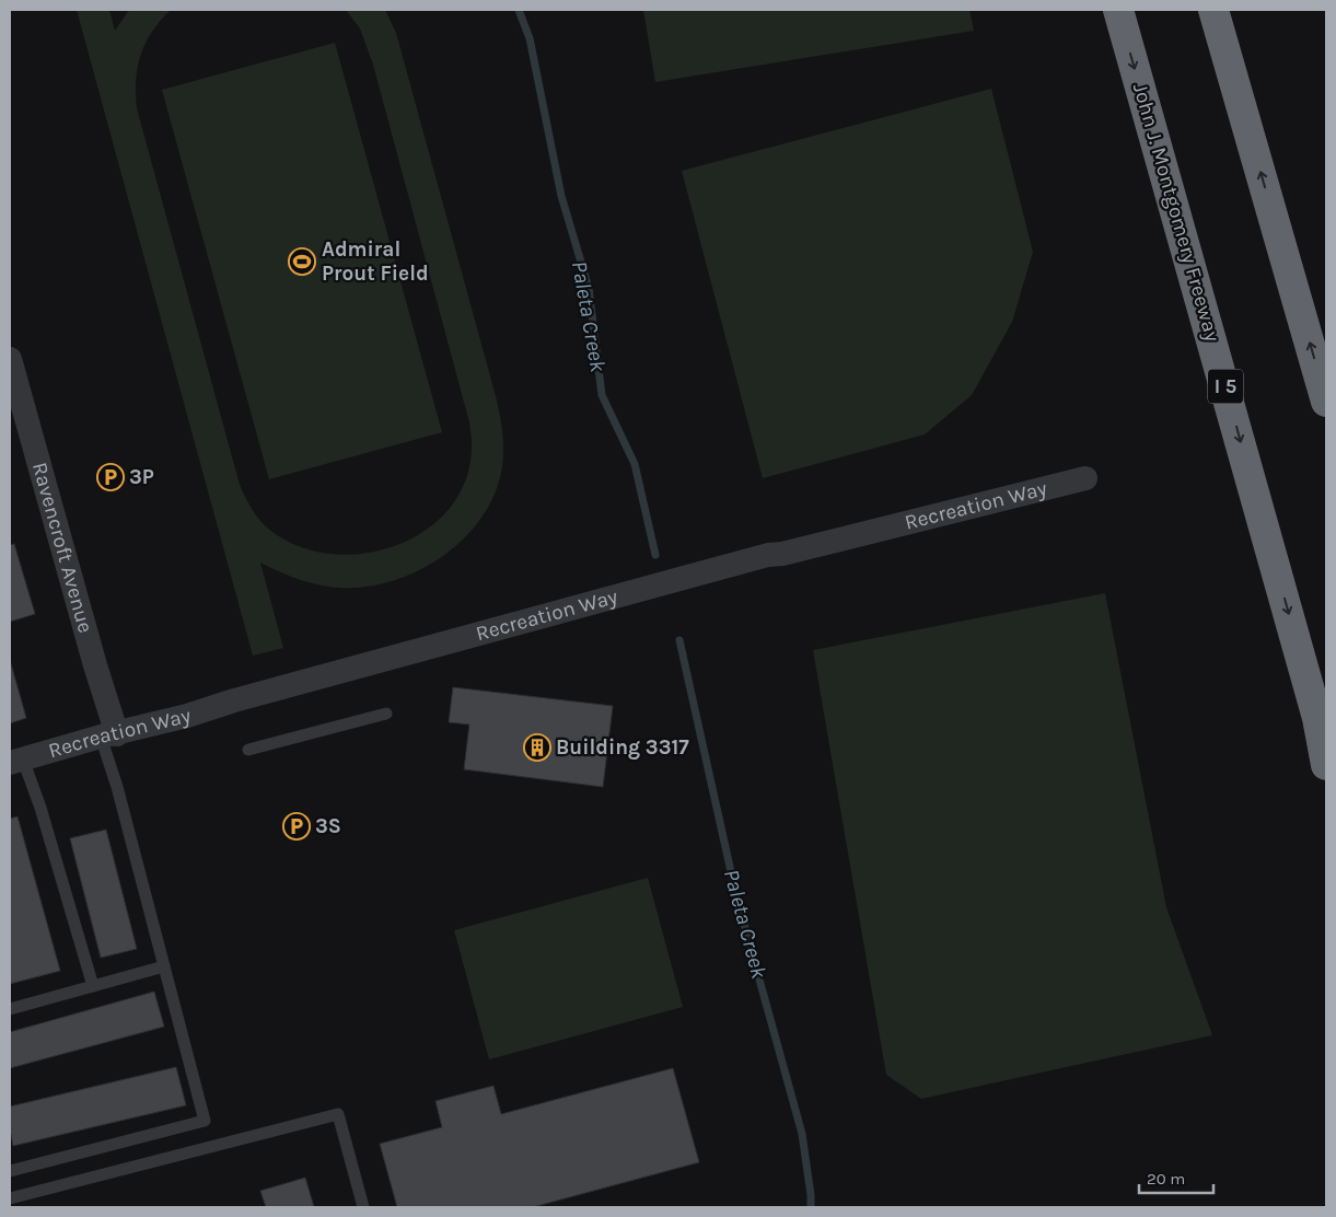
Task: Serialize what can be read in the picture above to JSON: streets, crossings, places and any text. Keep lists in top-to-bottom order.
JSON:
{
  "streets": {
    "highway": ["John J. Montgomery Freeway", "I 5"],
    "street": ["Recreation Way", "Ravencroft Avenue"]
  },
  "crossings": [
    ["Recreation Way", "Ravencroft Avenue"]
  ],
  "water": ["Paleta Creek"],
  "places": {
    "sports": ["Admiral Prout Field"],
    "parking": ["3P", "3S"],
    "building": ["Building 3317"]
  },
  "scale_bar": "20 m"
}
